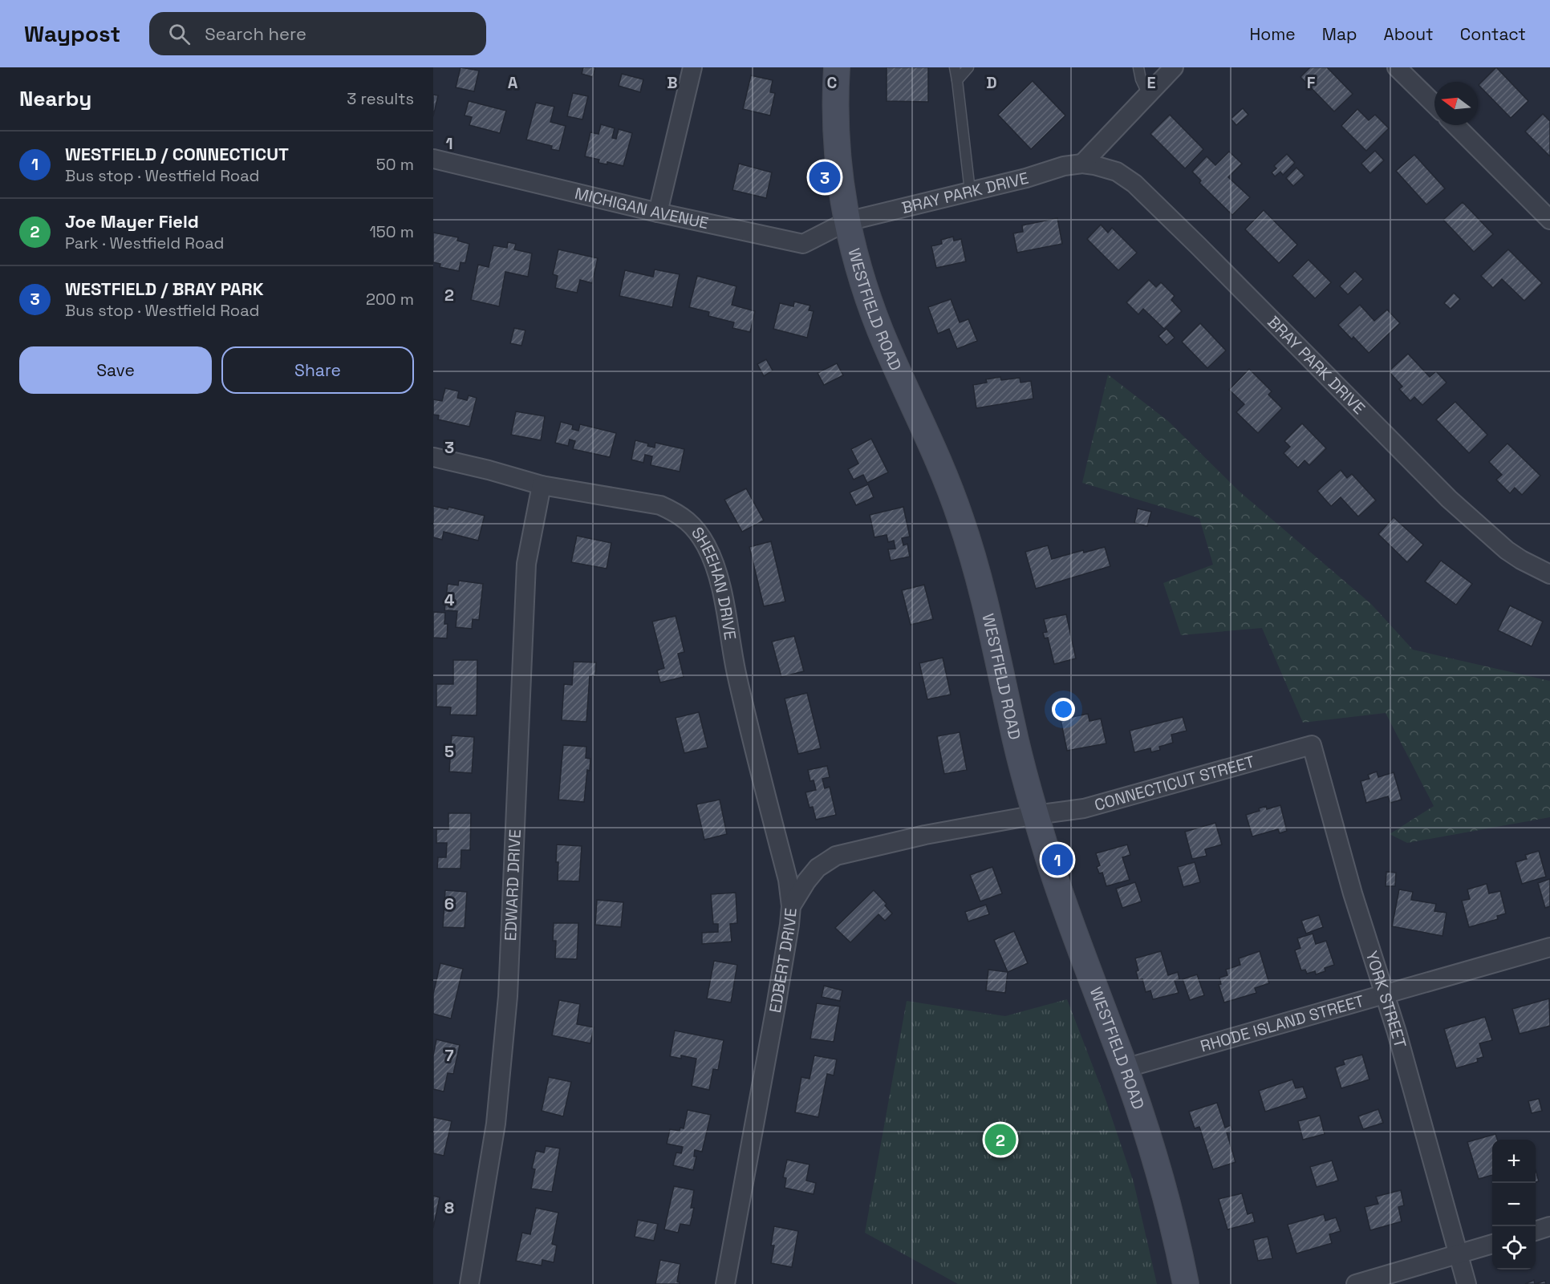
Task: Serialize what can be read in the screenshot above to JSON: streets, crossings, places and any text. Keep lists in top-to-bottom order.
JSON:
{
  "streets": {
    "main road": ["WESTFIELD ROAD"],
    "street": [
      "BRAY PARK DRIVE",
      "MICHIGAN AVENUE",
      "SHEEHAN DRIVE",
      "CONNECTICUT STREET",
      "EDWARD DRIVE",
      "EDBERT DRIVE",
      "YORK STREET",
      "RHODE ISLAND STREET"
    ]
  },
  "crossings": [
    ["BRAY PARK DRIVE", "MICHIGAN AVENUE"],
    ["BRAY PARK DRIVE", "WESTFIELD ROAD"],
    ["MICHIGAN AVENUE", "WESTFIELD ROAD"],
    ["WESTFIELD ROAD", "CONNECTICUT STREET"],
    ["WESTFIELD ROAD", "EDBERT DRIVE"],
    ["WESTFIELD ROAD", "RHODE ISLAND STREET"],
    ["SHEEHAN DRIVE", "EDWARD DRIVE"],
    ["SHEEHAN DRIVE", "EDBERT DRIVE"],
    ["CONNECTICUT STREET", "EDBERT DRIVE"],
    ["CONNECTICUT STREET", "YORK STREET"],
    ["YORK STREET", "RHODE ISLAND STREET"]
  ],
  "north": "left",
  "page": {
    "header": "Waypost",
    "search": "Search here",
    "nav": [
      "Home",
      "Map",
      "About",
      "Contact"
    ],
    "heading": ["Nearby", "3 results"],
    "list": [
      {
        "mark": "1",
        "name": "WESTFIELD / CONNECTICUT",
        "note": "Bus stop · Westfield Road",
        "value": "50 m"
      },
      {
        "mark": "2",
        "name": "Joe Mayer Field",
        "note": "Park · Westfield Road",
        "value": "150 m"
      },
      {
        "mark": "3",
        "name": "WESTFIELD / BRAY PARK",
        "note": "Bus stop · Westfield Road",
        "value": "200 m"
      }
    ],
    "pins": ["3", "1", "2"],
    "buttons": ["Save", "Share"],
    "map_buttons": ["+", "−"]
  },
  "grid": {
    "columns": [
      "A",
      "B",
      "C",
      "D",
      "E",
      "F"
    ],
    "rows": [
      "1",
      "2",
      "3",
      "4",
      "5",
      "6",
      "7",
      "8"
    ]
  }
}
